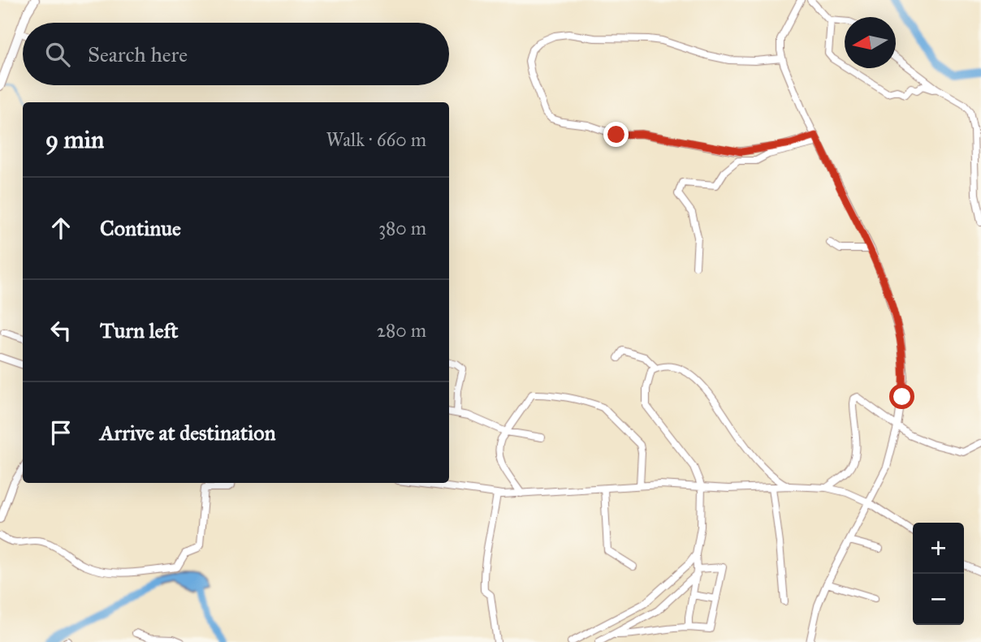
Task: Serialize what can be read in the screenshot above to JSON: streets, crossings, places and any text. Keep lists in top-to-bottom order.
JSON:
{
  "north": "left",
  "page": {
    "search": "Search here",
    "heading": ["9 min", "Walk · 660 m"],
    "list": [
      ["Continue", "380 m"],
      ["Turn left", "280 m"],
      "Arrive at destination"
    ],
    "map_buttons": ["+", "−"]
  }
}
